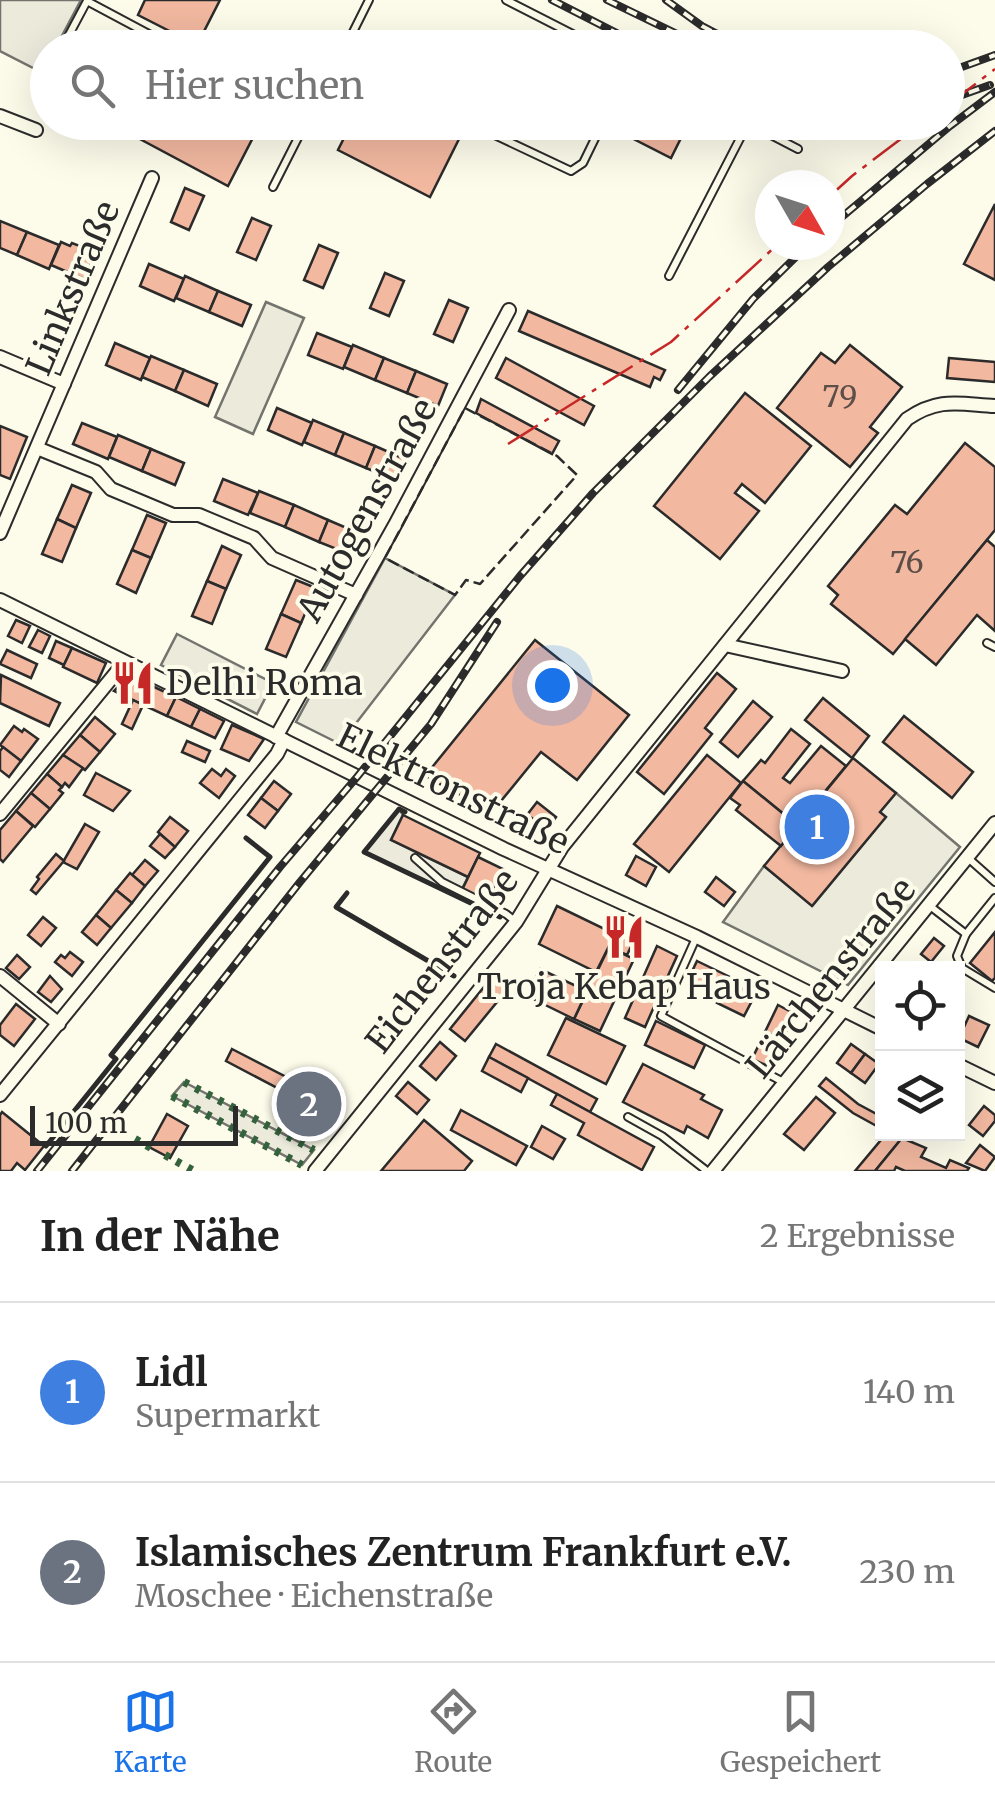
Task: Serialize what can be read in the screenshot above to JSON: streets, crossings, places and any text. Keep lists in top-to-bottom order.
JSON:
{
  "streets": {
    "street": [
      "Linkstraße",
      "Autogenstraße",
      "Elektronstraße",
      "Eichenstraße",
      "Lärchenstraße"
    ]
  },
  "crossings": [
    ["Autogenstraße", "Elektronstraße"],
    ["Elektronstraße", "Eichenstraße"],
    ["Elektronstraße", "Lärchenstraße"]
  ],
  "places": {
    "restaurant": ["Delhi Roma", "Troja Kebap Haus"]
  },
  "house_numbers": ["79", "76"],
  "scale_bar": "100 m",
  "north": "bottom right",
  "page": {
    "search": "Hier suchen",
    "pins": ["1", "2"],
    "scale": "100 m",
    "heading": ["In der Nähe", "2 Ergebnisse"],
    "list": [
      {
        "mark": "1",
        "name": "Lidl",
        "note": "Supermarkt",
        "value": "140 m"
      },
      {
        "mark": "2",
        "name": "Islamisches Zentrum Frankfurt e.V.",
        "note": "Moschee · Eichenstraße",
        "value": "230 m"
      }
    ],
    "nav": ["Karte", "Route", "Gespeichert"]
  }
}
